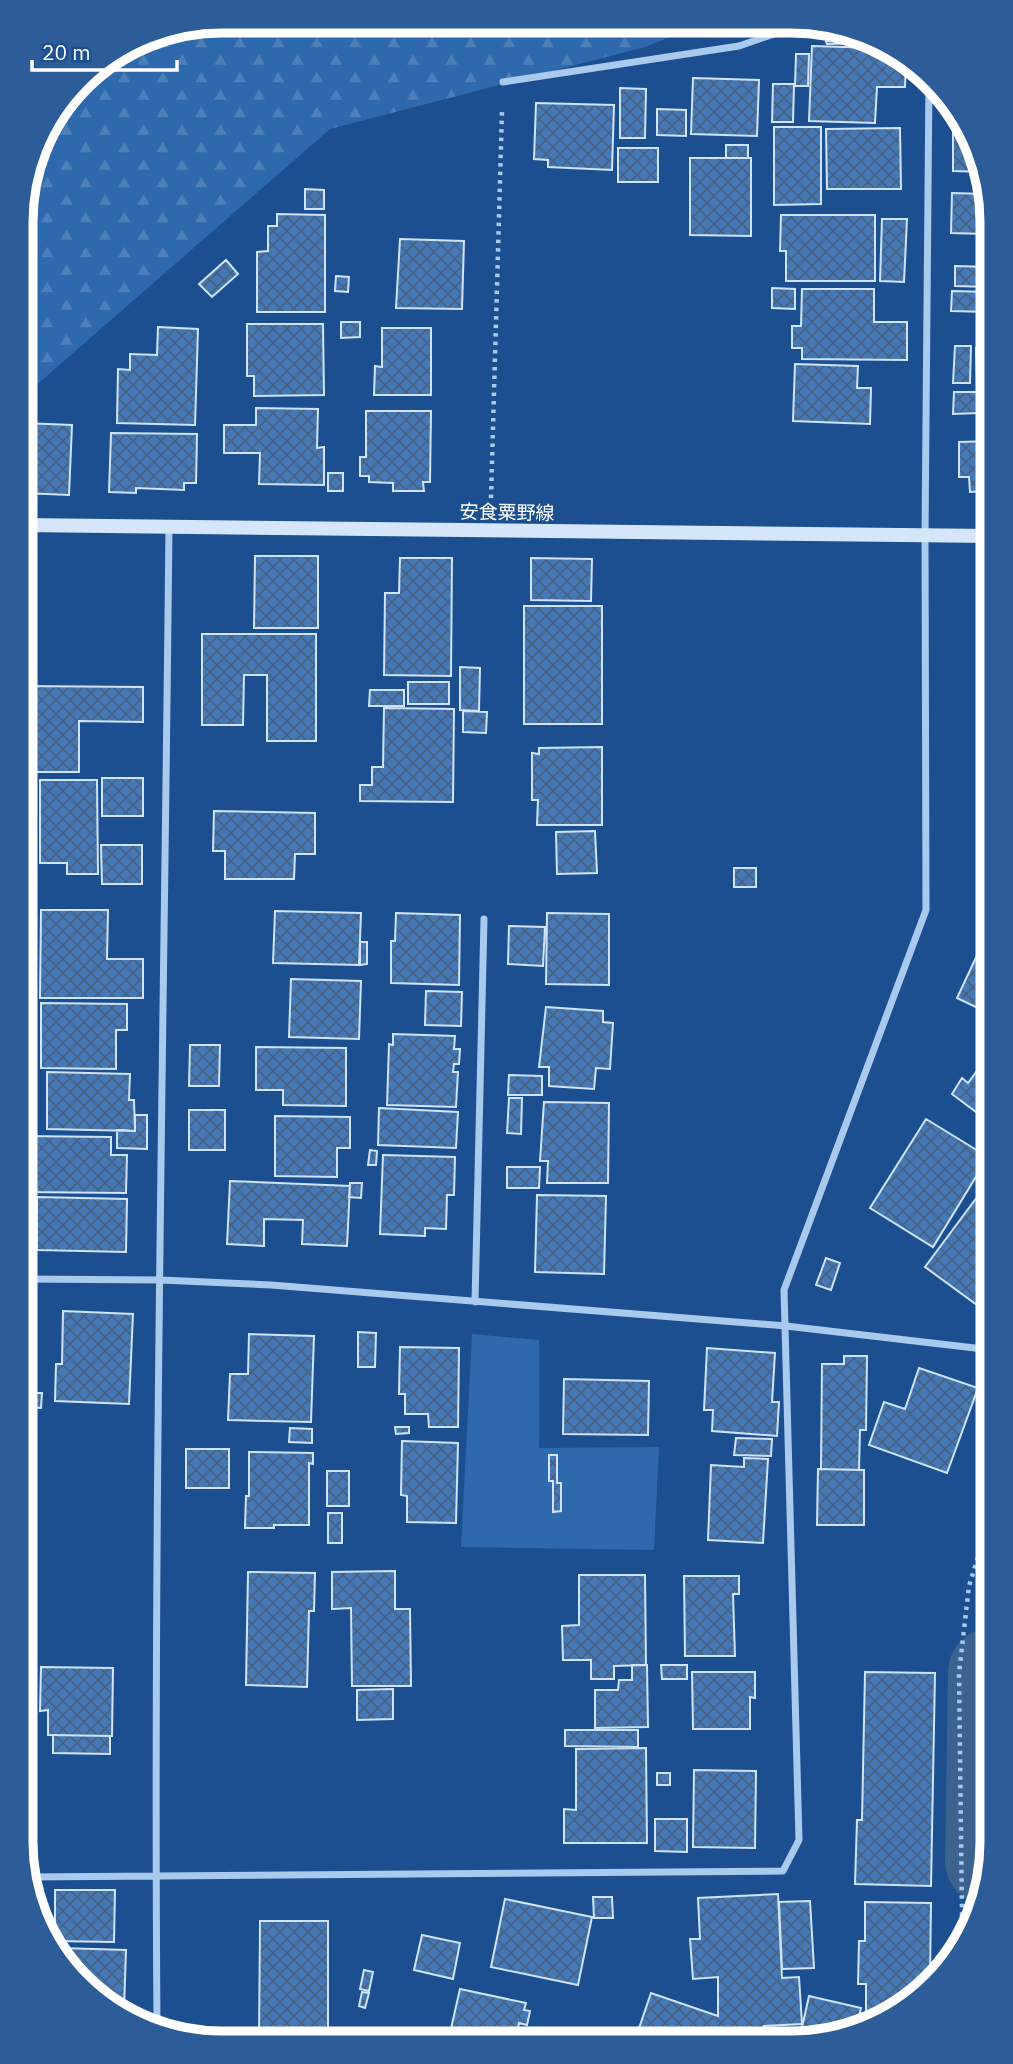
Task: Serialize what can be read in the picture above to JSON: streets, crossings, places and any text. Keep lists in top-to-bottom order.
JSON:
{
  "streets": {
    "main road": ["安食粟野線"]
  },
  "scale_bar": "20 m"
}
